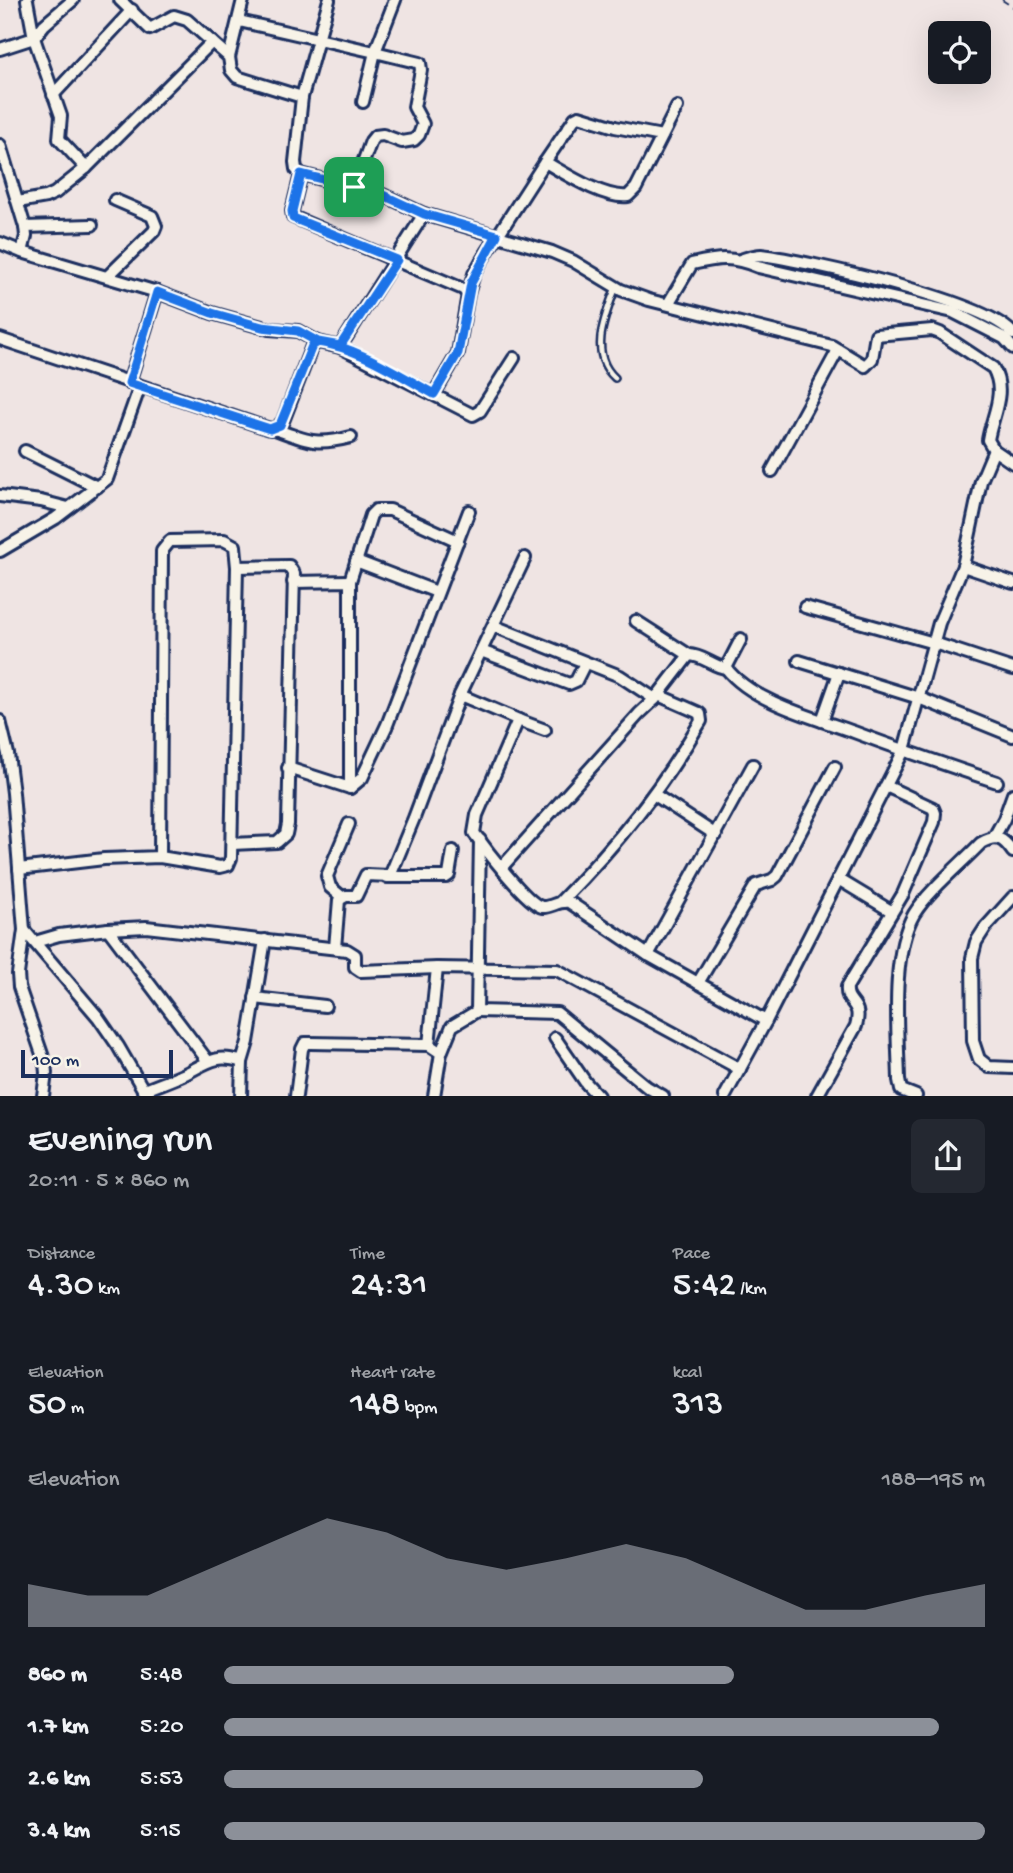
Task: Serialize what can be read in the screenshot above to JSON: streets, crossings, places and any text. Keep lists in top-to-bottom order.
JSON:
{
  "scale_bar": "100 m",
  "page": {
    "scale": "100 m",
    "heading": ["Evening run", "20:11 · 5 × 860 m"],
    "stats": [
      ["Distance", "4.30 km"],
      ["Time", "24:31"],
      ["Pace", "5:42 /km"],
      ["Elevation", "50 m"],
      ["Heart rate", "148 bpm"],
      ["kcal", "313"]
    ],
    "chart": ["Elevation", "188–195 m"],
    "list": [
      {
        "name": "860 m",
        "note": "5:48"
      },
      {
        "name": "1.7 km",
        "note": "5:20"
      },
      {
        "name": "2.6 km",
        "note": "5:53"
      },
      {
        "name": "3.4 km",
        "note": "5:15"
      }
    ]
  }
}
